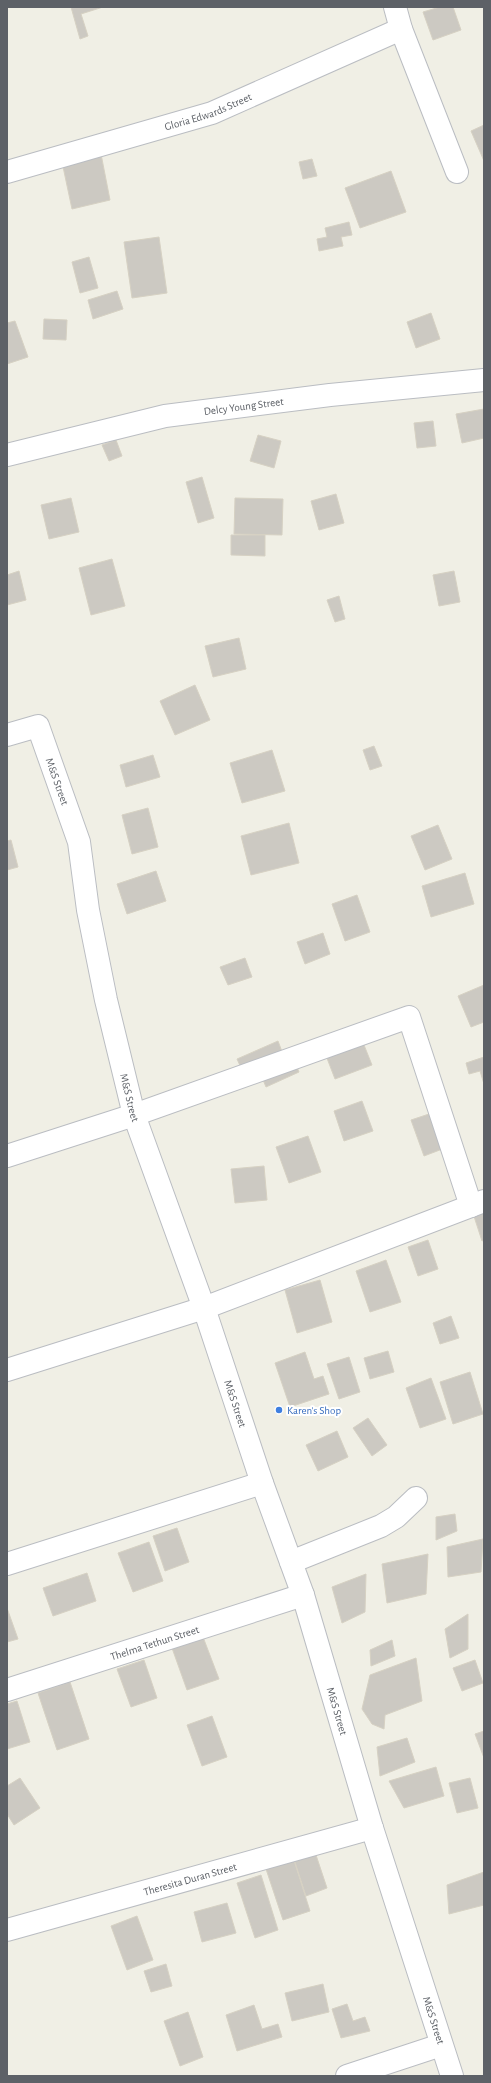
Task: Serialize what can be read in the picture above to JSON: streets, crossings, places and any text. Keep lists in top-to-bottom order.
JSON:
{
  "streets": {
    "street": [
      "Gloria Edwards Street",
      "Delcy Young Street",
      "M&S Street",
      "Thelma Tethun Street",
      "Theresita Duran Street"
    ]
  },
  "crossings": [
    ["M&S Street", "Thelma Tethun Street"],
    ["M&S Street", "Theresita Duran Street"]
  ],
  "places": ["Karen's Shop"]
}
